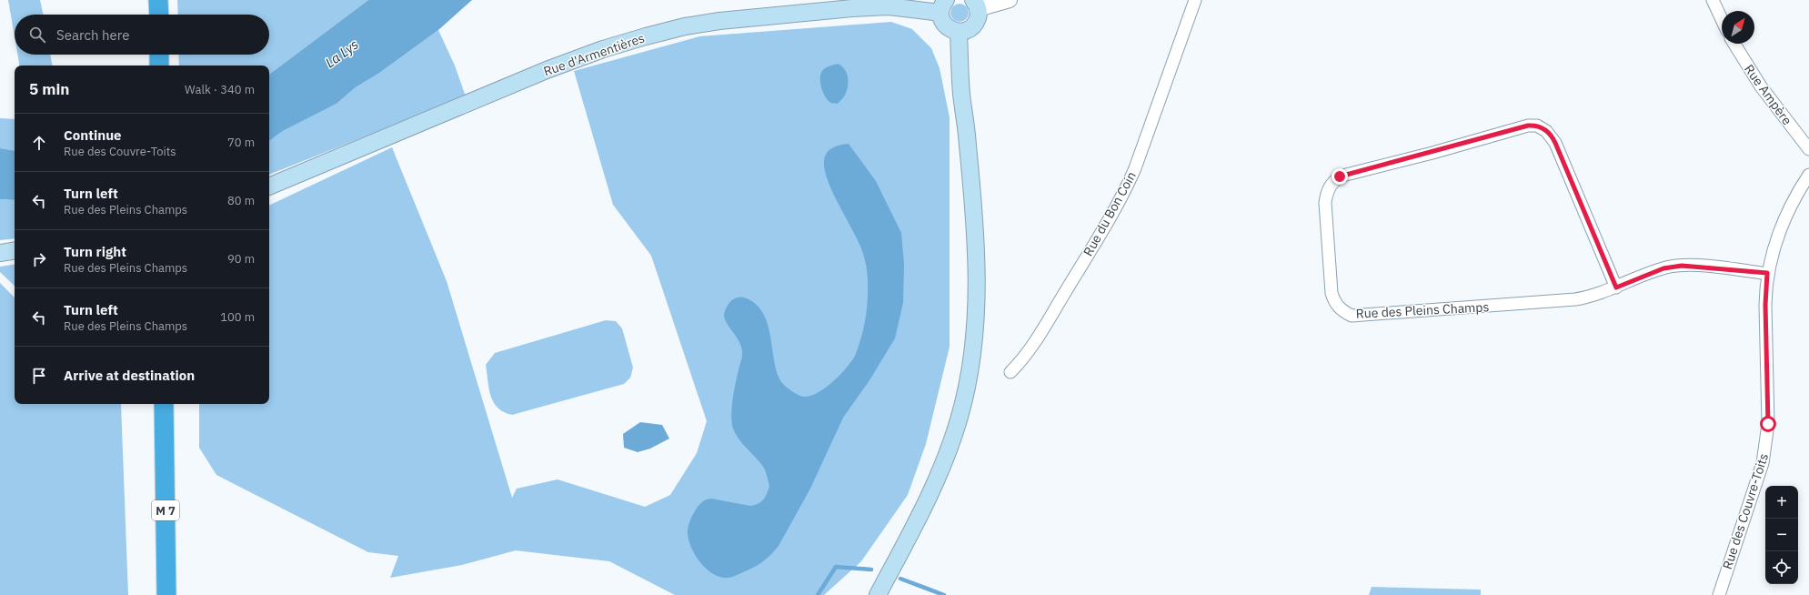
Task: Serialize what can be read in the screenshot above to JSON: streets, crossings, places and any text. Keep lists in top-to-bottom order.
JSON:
{
  "streets": {
    "highway": ["M 7"],
    "main road": ["Rue d'Armentières"],
    "street": [
      "Rue Ampère",
      "Rue du Bon Coin",
      "Rue des Pleins Champs",
      "Rue des Couvre-Toits"
    ]
  },
  "crossings": [
    ["Rue des Pleins Champs", "Rue des Couvre-Toits"]
  ],
  "water": ["La Lys"],
  "north": "top right",
  "page": {
    "search": "Search here",
    "heading": ["5 min", "Walk · 340 m"],
    "list": [
      ["Continue", "Rue des Couvre-Toits", "70 m"],
      ["Turn left", "Rue des Pleins Champs", "80 m"],
      ["Turn right", "Rue des Pleins Champs", "90 m"],
      ["Turn left", "Rue des Pleins Champs", "100 m"],
      "Arrive at destination"
    ],
    "map_buttons": ["+", "−"]
  }
}
